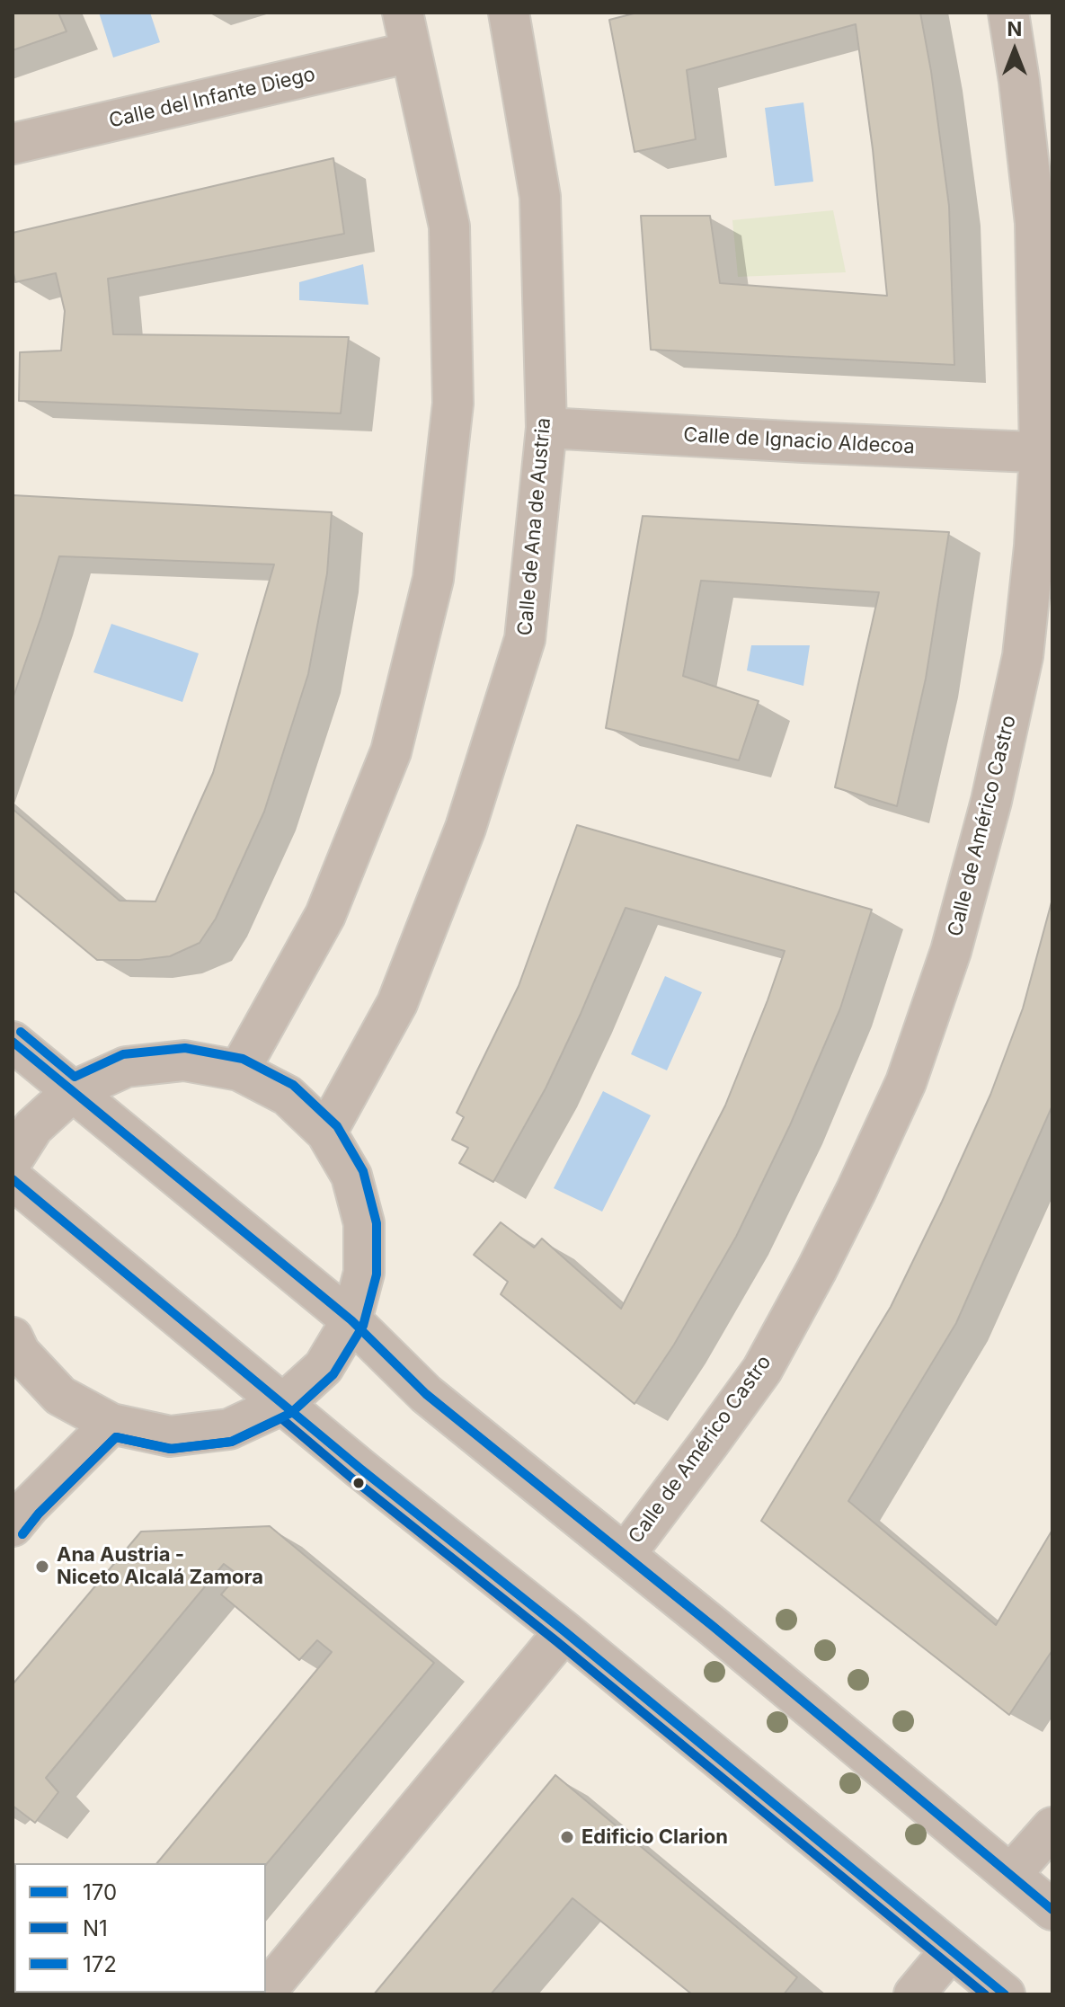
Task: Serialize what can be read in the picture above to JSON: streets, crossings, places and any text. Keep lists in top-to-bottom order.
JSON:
{
  "streets": {
    "street": [
      "Calle del Infante Diego",
      "Calle de Ignacio Aldecoa",
      "Calle de Ana de Austria",
      "Calle de Américo Castro"
    ]
  },
  "crossings": [
    ["Calle de Ignacio Aldecoa", "Calle de Ana de Austria"],
    ["Calle de Ignacio Aldecoa", "Calle de Américo Castro"]
  ],
  "places": ["Ana Austria - Niceto Alcalá Zamora", "Edificio Clarion"],
  "lines": ["transit line 172", "transit line 170", "transit line N1"],
  "legend": ["170", "N1", "172"],
  "north": "top"
}
